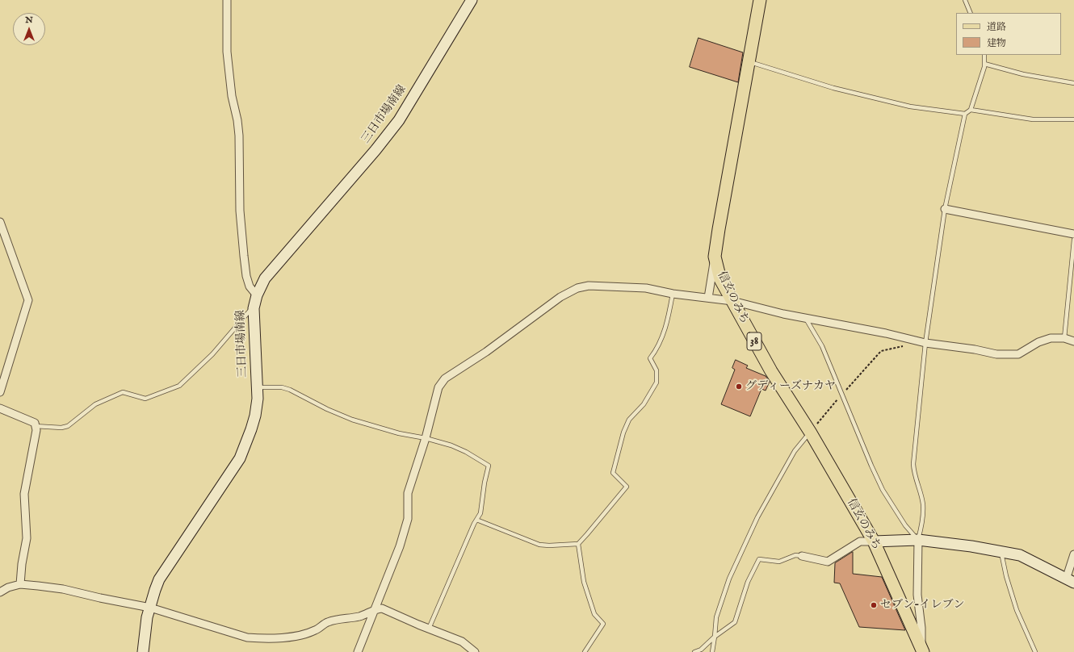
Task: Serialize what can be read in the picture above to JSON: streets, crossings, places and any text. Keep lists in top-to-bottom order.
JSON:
{
  "streets": {
    "main road": ["三日市場南線", "信玄のみち", "38"]
  },
  "places": ["グディーズナカヤ", "セブン-イレブン"],
  "legend": ["道路", "建物"],
  "north": "top"
}
